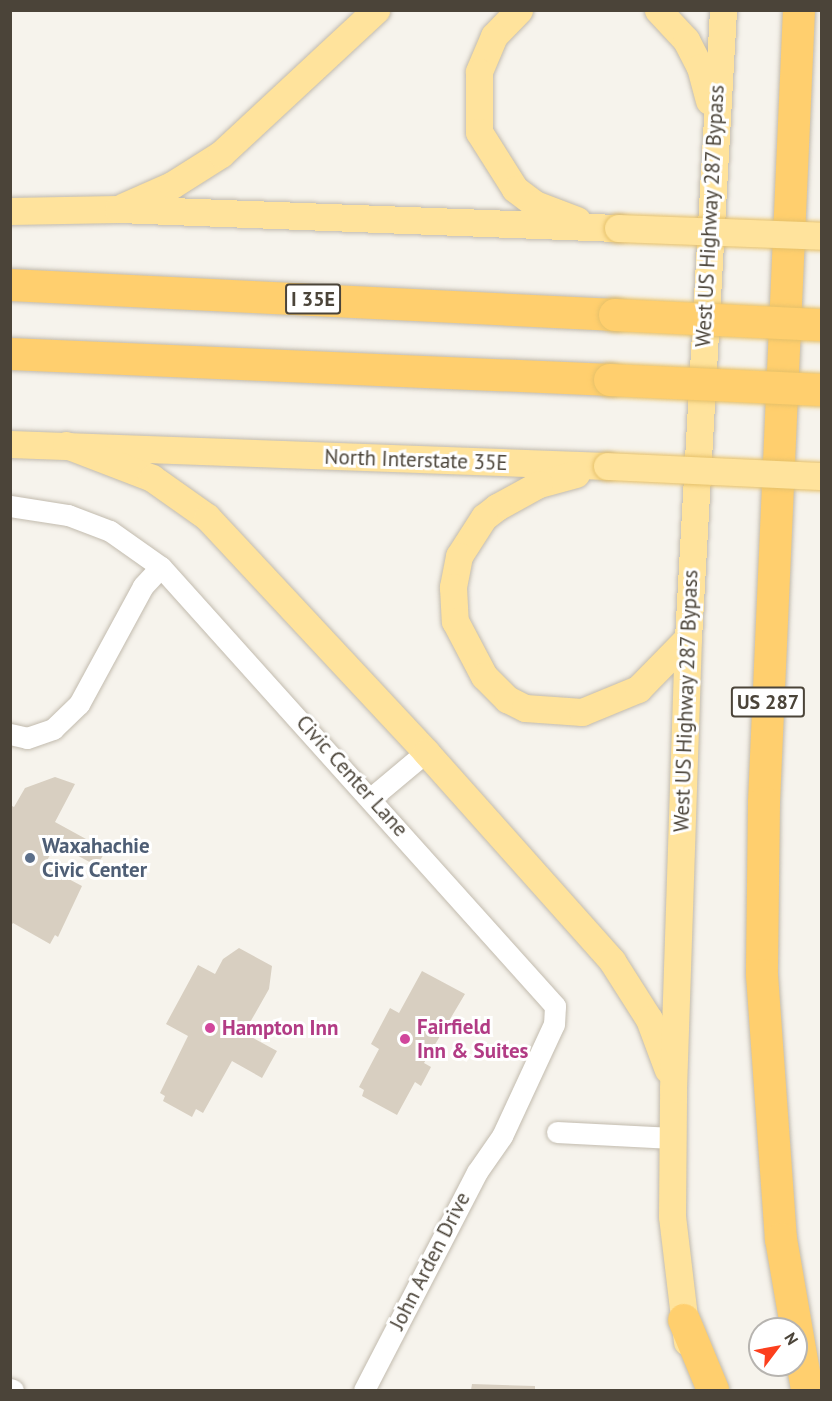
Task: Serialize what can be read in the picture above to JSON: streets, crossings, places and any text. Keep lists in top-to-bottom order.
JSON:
{
  "streets": {
    "highway": ["I 35E", "US 287"],
    "main road": ["West US Highway 287 Bypass", "North Interstate 35E"],
    "street": ["Civic Center Lane", "John Arden Drive"]
  },
  "crossings": [
    ["Civic Center Lane", "John Arden Drive"]
  ],
  "places": ["Waxahachie Civic Center", "Hampton Inn", "Fairfield Inn & Suites"],
  "north": "top right"
}
